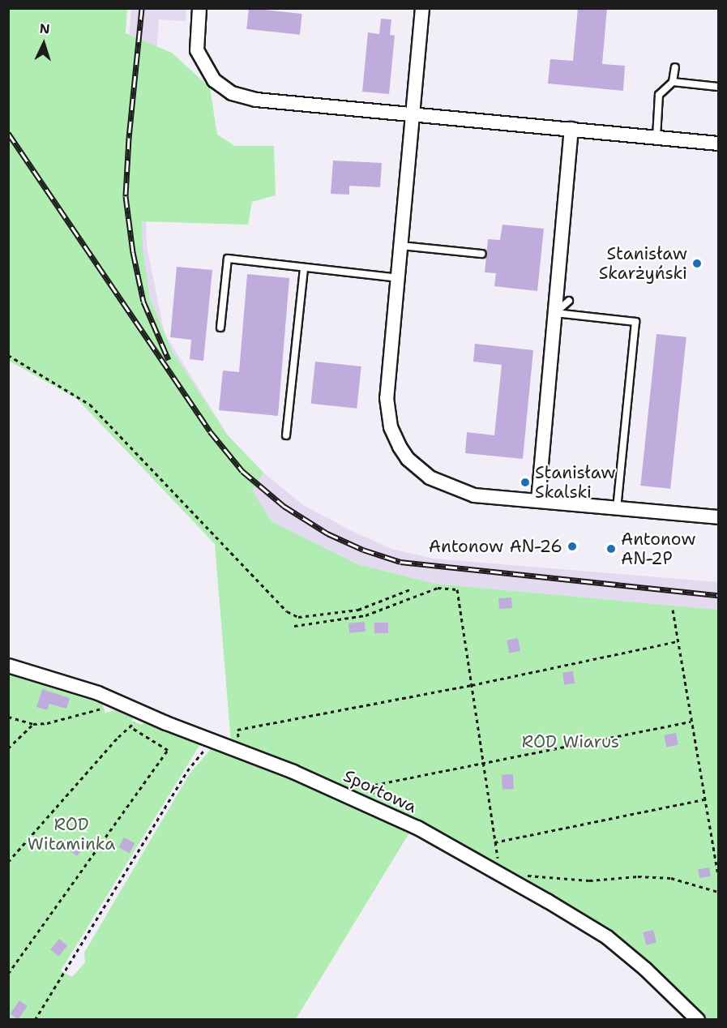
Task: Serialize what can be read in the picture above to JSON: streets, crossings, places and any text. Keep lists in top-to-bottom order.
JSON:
{
  "streets": {
    "street": ["Sportowa"]
  },
  "parks": ["ROD Wiarus", "ROD Witaminka"],
  "places": [
    "Stanisław Skarżyński",
    "Stanisław Skalski",
    "Antonow AN-26",
    "Antonow AN-2P"
  ],
  "north": "top"
}
